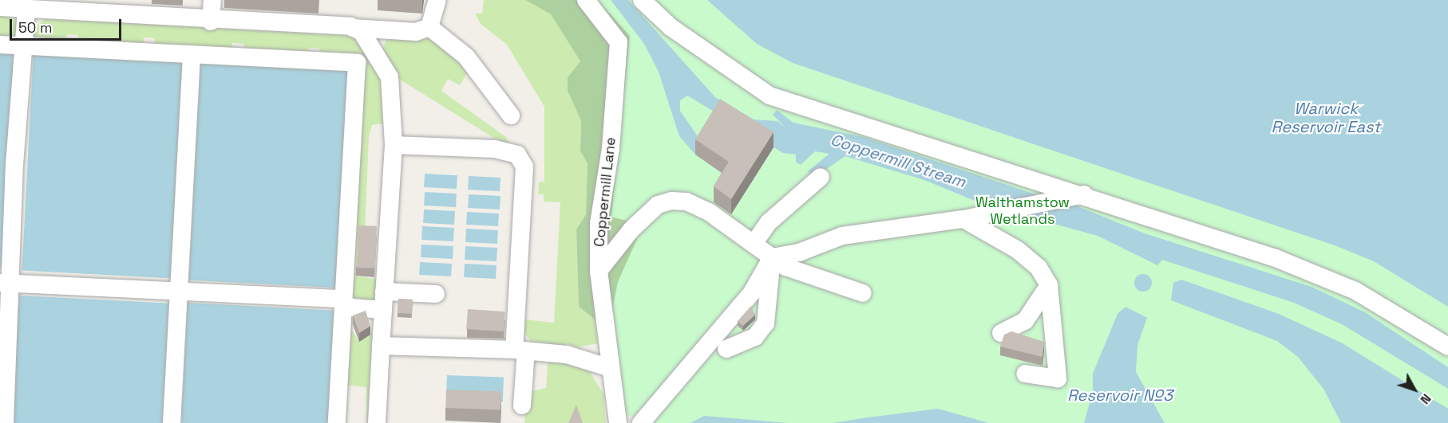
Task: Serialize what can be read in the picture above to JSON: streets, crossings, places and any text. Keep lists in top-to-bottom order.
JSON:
{
  "streets": {
    "street": ["Coppermill Lane"]
  },
  "water": ["Warwick Reservoir East", "Coppermill Stream", "Reservoir №3"],
  "parks": ["Walthamstow Wetlands"],
  "scale_bar": "50 m",
  "north": "bottom right"
}
